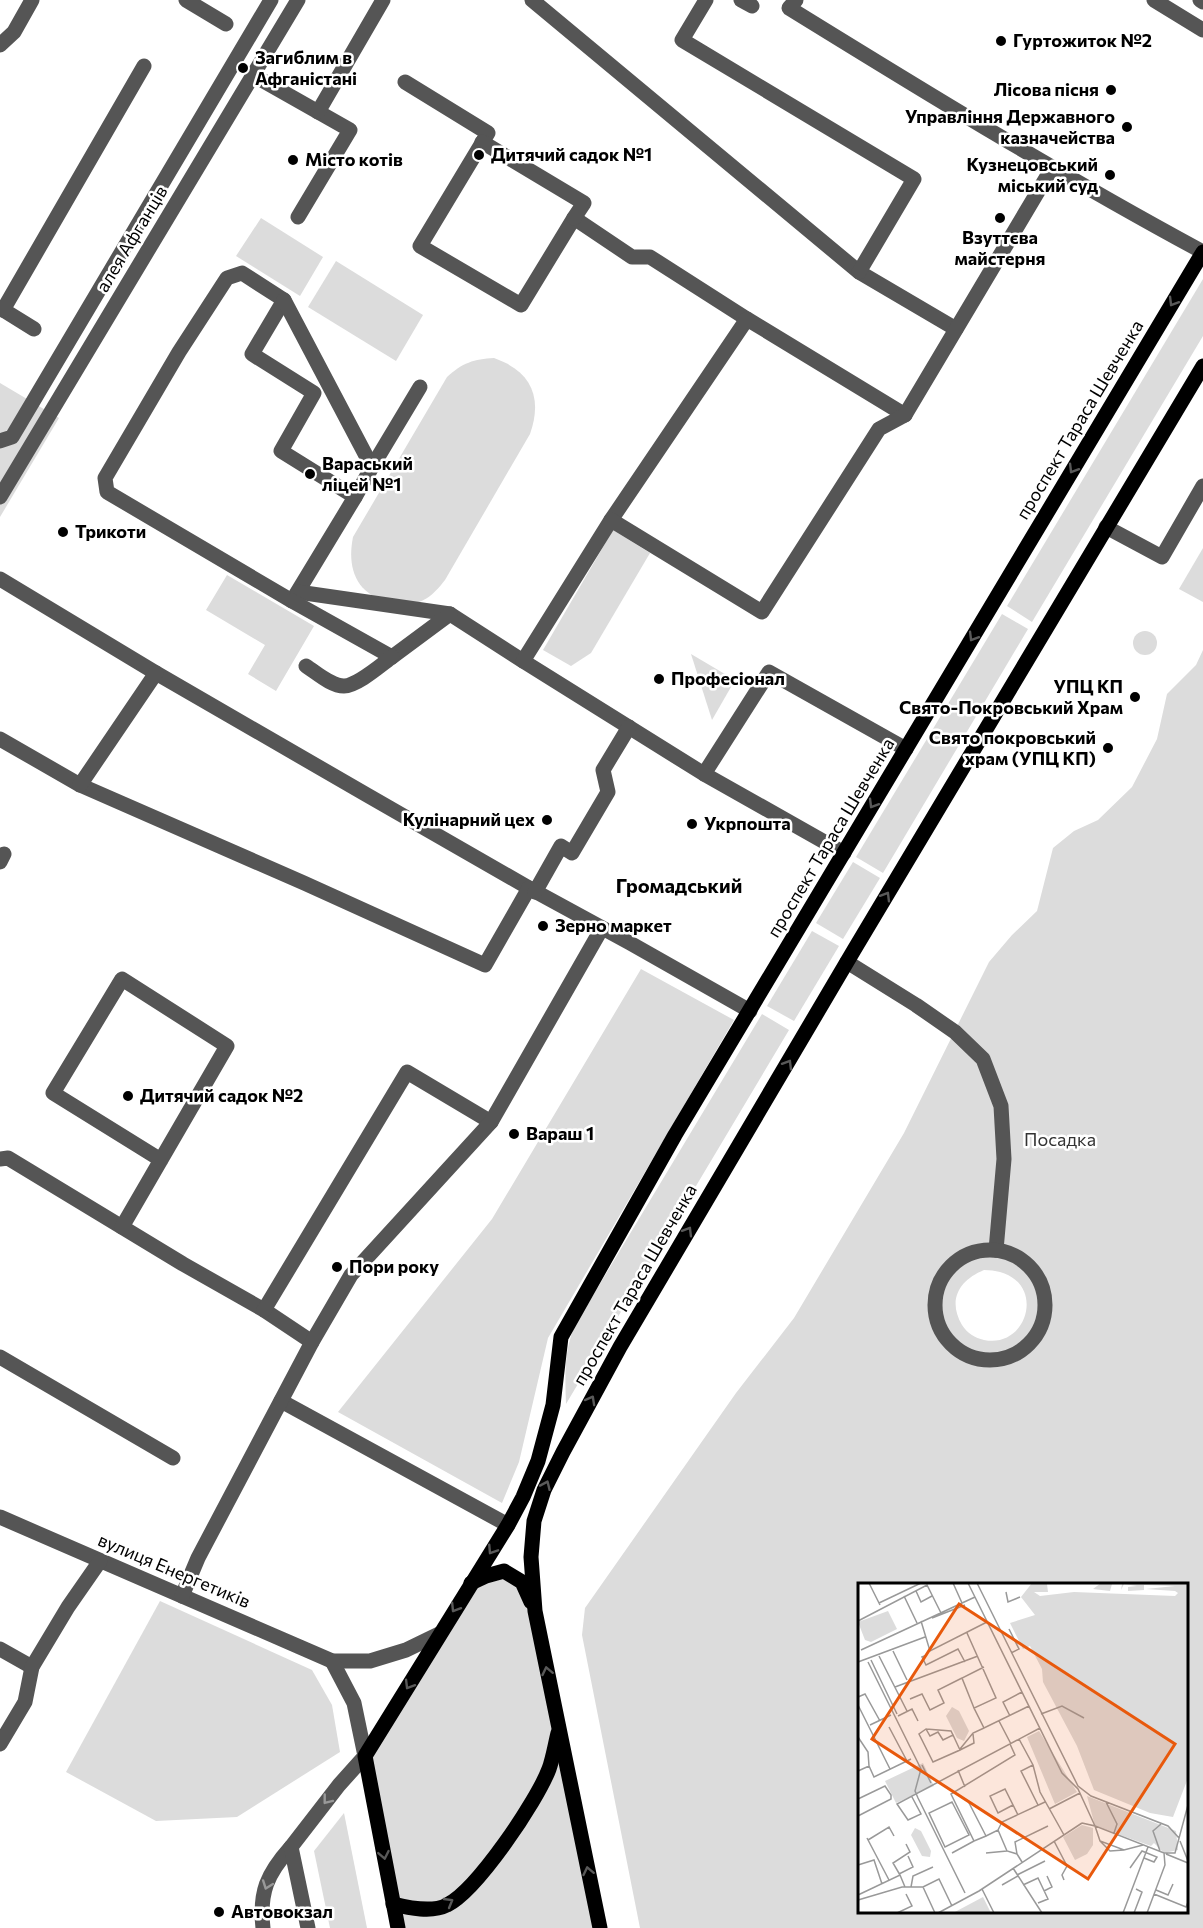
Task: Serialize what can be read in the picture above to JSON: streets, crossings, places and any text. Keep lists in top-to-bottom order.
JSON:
{
  "streets": {
    "main road": ["проспект Тараса Шевченка"],
    "street": ["алея Афганців", "вулиця Енергетиків"]
  },
  "districts": ["Громадський"],
  "parks": ["Посадка"],
  "places": [
    "Гуртожиток №2",
    "Загиблим в Афганістані",
    "Лісова пісня",
    "Управління Державного казначейства",
    "Дитячий садок №1",
    "Місто котів",
    "Кузнецовський міський суд",
    "Взуттєва майстерня",
    "Вараський ліцей №1",
    "Трикоти",
    "Професіонал",
    "УПЦ КП Свято-Покровський Храм",
    "Свято покровський храм (УПЦ КП)",
    "Кулінарний цех",
    "Укрпошта",
    "Зерно маркет",
    "Дитячий садок №2",
    "Вараш 1",
    "Пори року",
    "Автовокзал"
  ]
}
